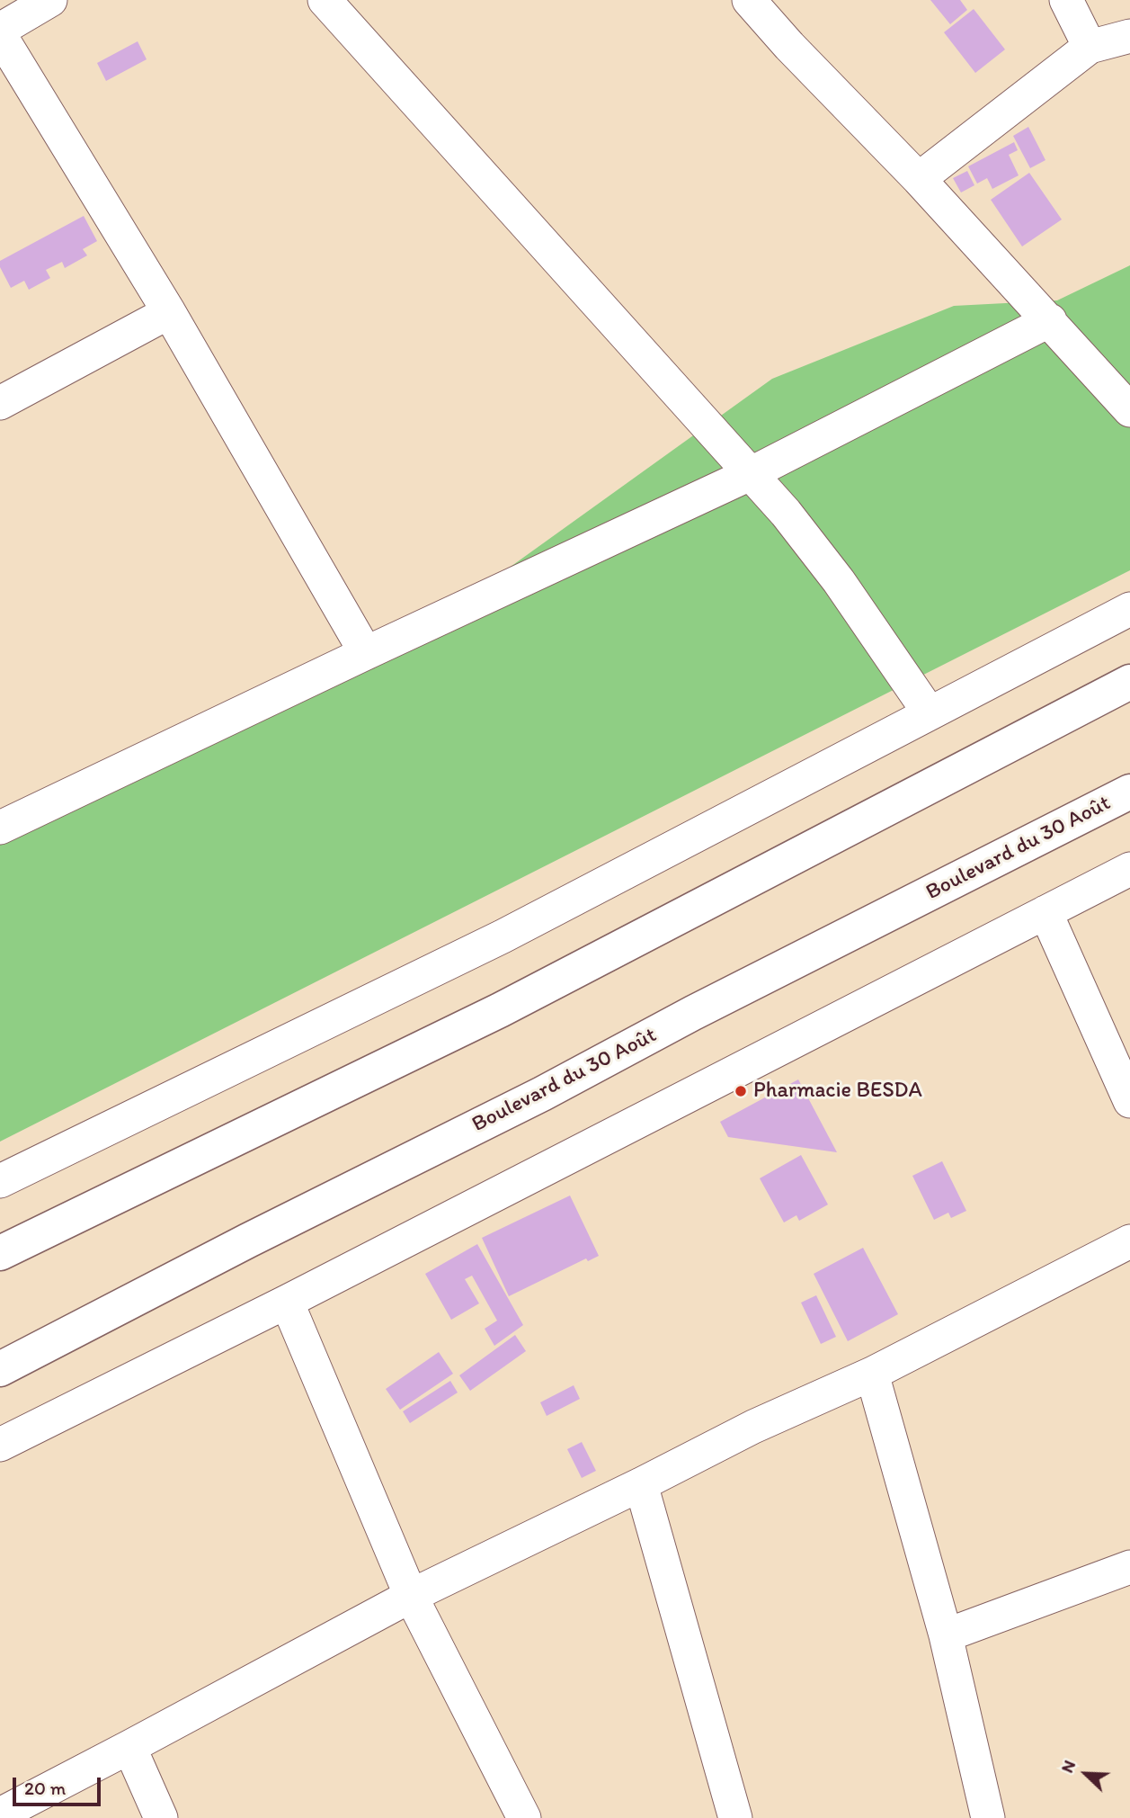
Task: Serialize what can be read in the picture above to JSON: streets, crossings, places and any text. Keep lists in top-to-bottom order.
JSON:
{
  "streets": {
    "highway": ["Boulevard du 30 Août"]
  },
  "places": ["Pharmacie BESDA"],
  "scale_bar": "20 m",
  "north": "top left"
}
